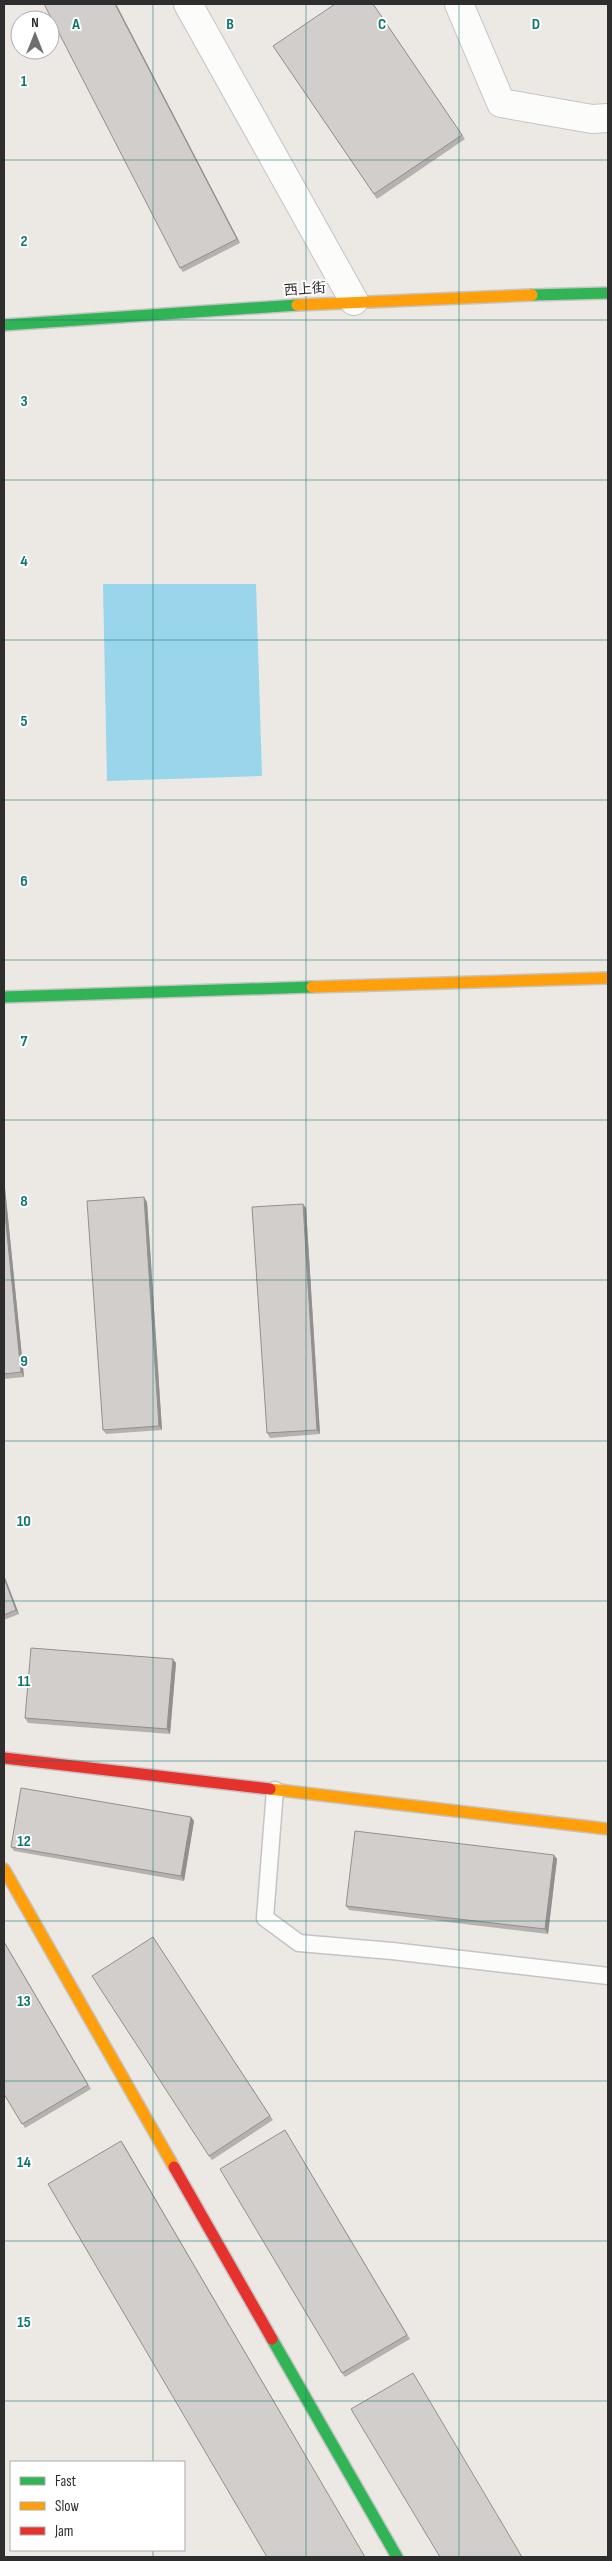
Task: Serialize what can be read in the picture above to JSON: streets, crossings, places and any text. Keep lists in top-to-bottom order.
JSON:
{
  "streets": {
    "street": ["西上街"]
  },
  "legend": ["Fast", "Slow", "Jam"],
  "north": "top",
  "grid": {
    "columns": [
      "A",
      "B",
      "C",
      "D"
    ],
    "rows": [
      "1",
      "2",
      "3",
      "4",
      "5",
      "6",
      "7",
      "8",
      "9",
      "10",
      "11",
      "12",
      "13",
      "14",
      "15"
    ]
  }
}
